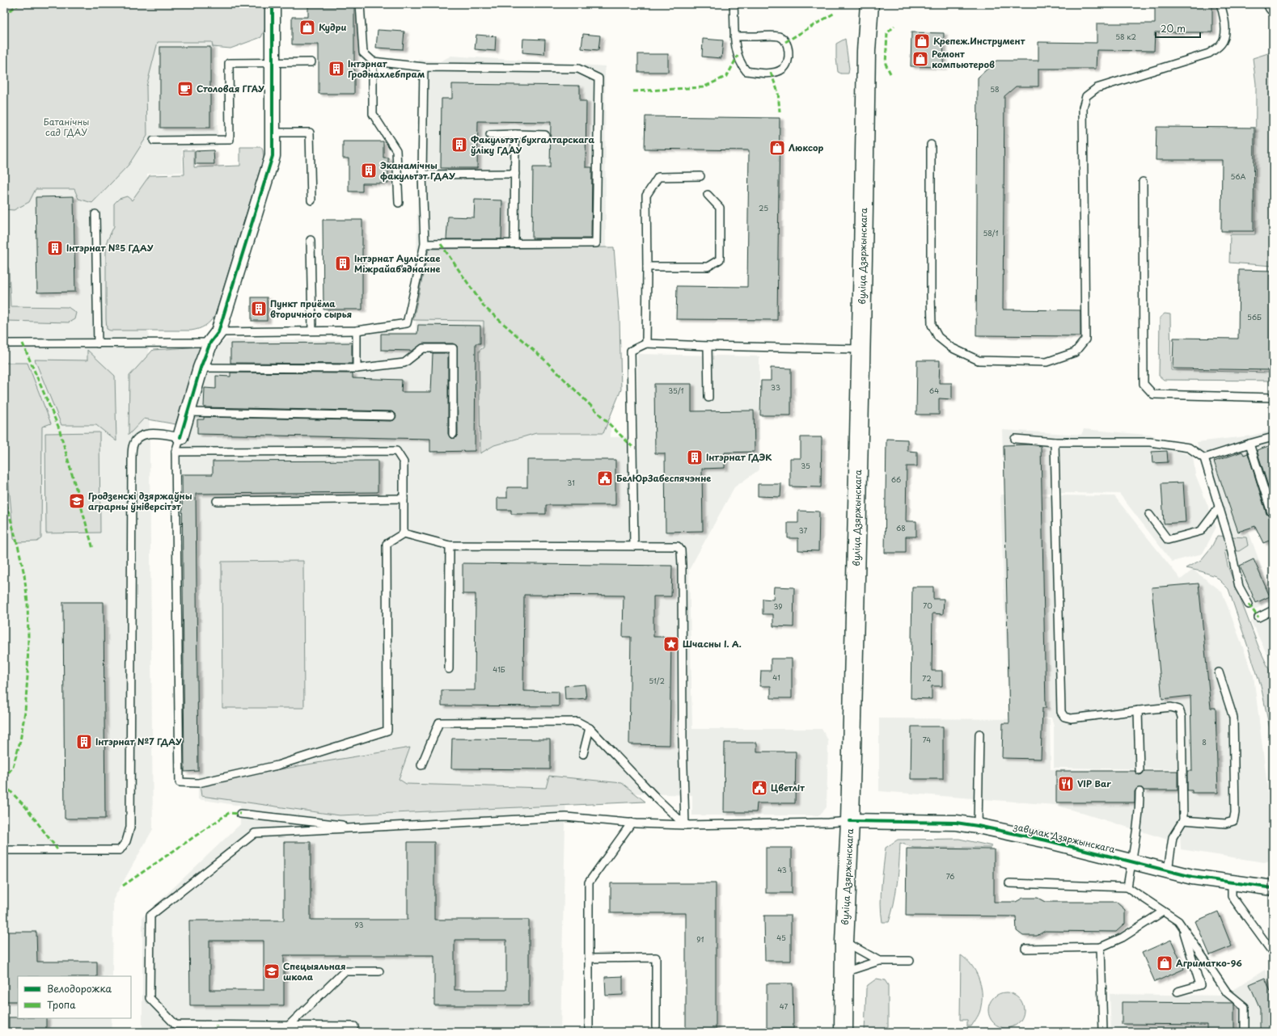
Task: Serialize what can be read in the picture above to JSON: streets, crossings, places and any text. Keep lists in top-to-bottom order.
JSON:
{
  "streets": {
    "main road": ["вуліца Дзяржынскага"],
    "street": ["завулак Дзяржынскага"]
  },
  "crossings": [
    ["вуліца Дзяржынскага", "завулак Дзяржынскага"]
  ],
  "parks": ["Батанічны сад ГДАУ"],
  "places": {
    "shop": [
      "Кудри",
      "Крепеж.Инструмент",
      "Ремонт компьютеров",
      "Люксор",
      "Агриматко-96"
    ],
    "building": [
      "Інтэрнат Гроднахлебпрам",
      "Факультэт бухгалтарскага ўліку ГДАУ",
      "Эканамічны факультэт ГДАУ",
      "Інтэрнат №5 ГДАУ",
      "Інтэрнат Аульскае Міжрайабʼяднанне",
      "Пункт приёма вторичного сырья",
      "Інтэрнат ГДЭК",
      "Інтэрнат №7 ГДАУ"
    ],
    "cafe": ["Столовая ГГАУ"],
    "public building": ["БелЮрЗабеспячэнне", "Цветліт"],
    "school or university": ["Гродзенскі дзяржаўны аграрны ўніверсітэт", "Спецыяльная школа"],
    "place": ["Шчасны І. А."],
    "restaurant": ["VIP Bar"]
  },
  "house_numbers": [
    "58 к2",
    "58",
    "56А",
    "25",
    "58/1",
    "56Б",
    "33",
    "35/1",
    "64",
    "35",
    "66",
    "31",
    "68",
    "37",
    "70",
    "39",
    "41Б",
    "41",
    "72",
    "51/2",
    "74",
    "8",
    "43",
    "76",
    "93",
    "45",
    "91",
    "47"
  ],
  "legend": ["Велодорожка", "Тропа"],
  "scale_bar": "20 m"
}
